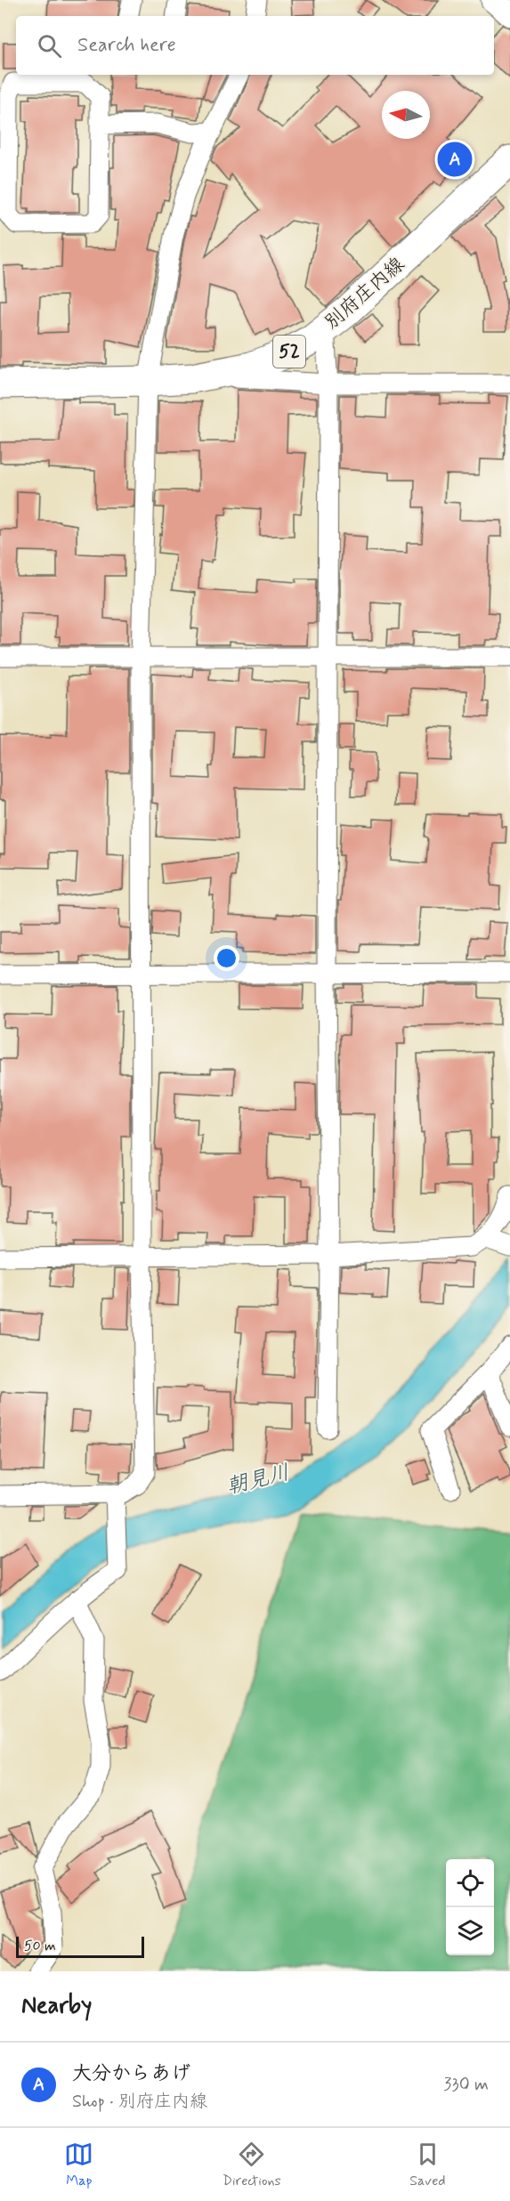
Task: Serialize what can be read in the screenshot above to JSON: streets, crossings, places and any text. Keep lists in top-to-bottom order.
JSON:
{
  "streets": {
    "main road": ["別府庄内線", "52"]
  },
  "water": ["朝見川"],
  "scale_bar": "50 m",
  "north": "left",
  "page": {
    "search": "Search here",
    "pins": "A",
    "scale": "50 m",
    "heading": "Nearby",
    "list": [
      {
        "mark": "A",
        "name": "大分からあげ",
        "note": "Shop · 別府庄内線",
        "value": "330 m"
      }
    ],
    "nav": ["Map", "Directions", "Saved"]
  }
}
